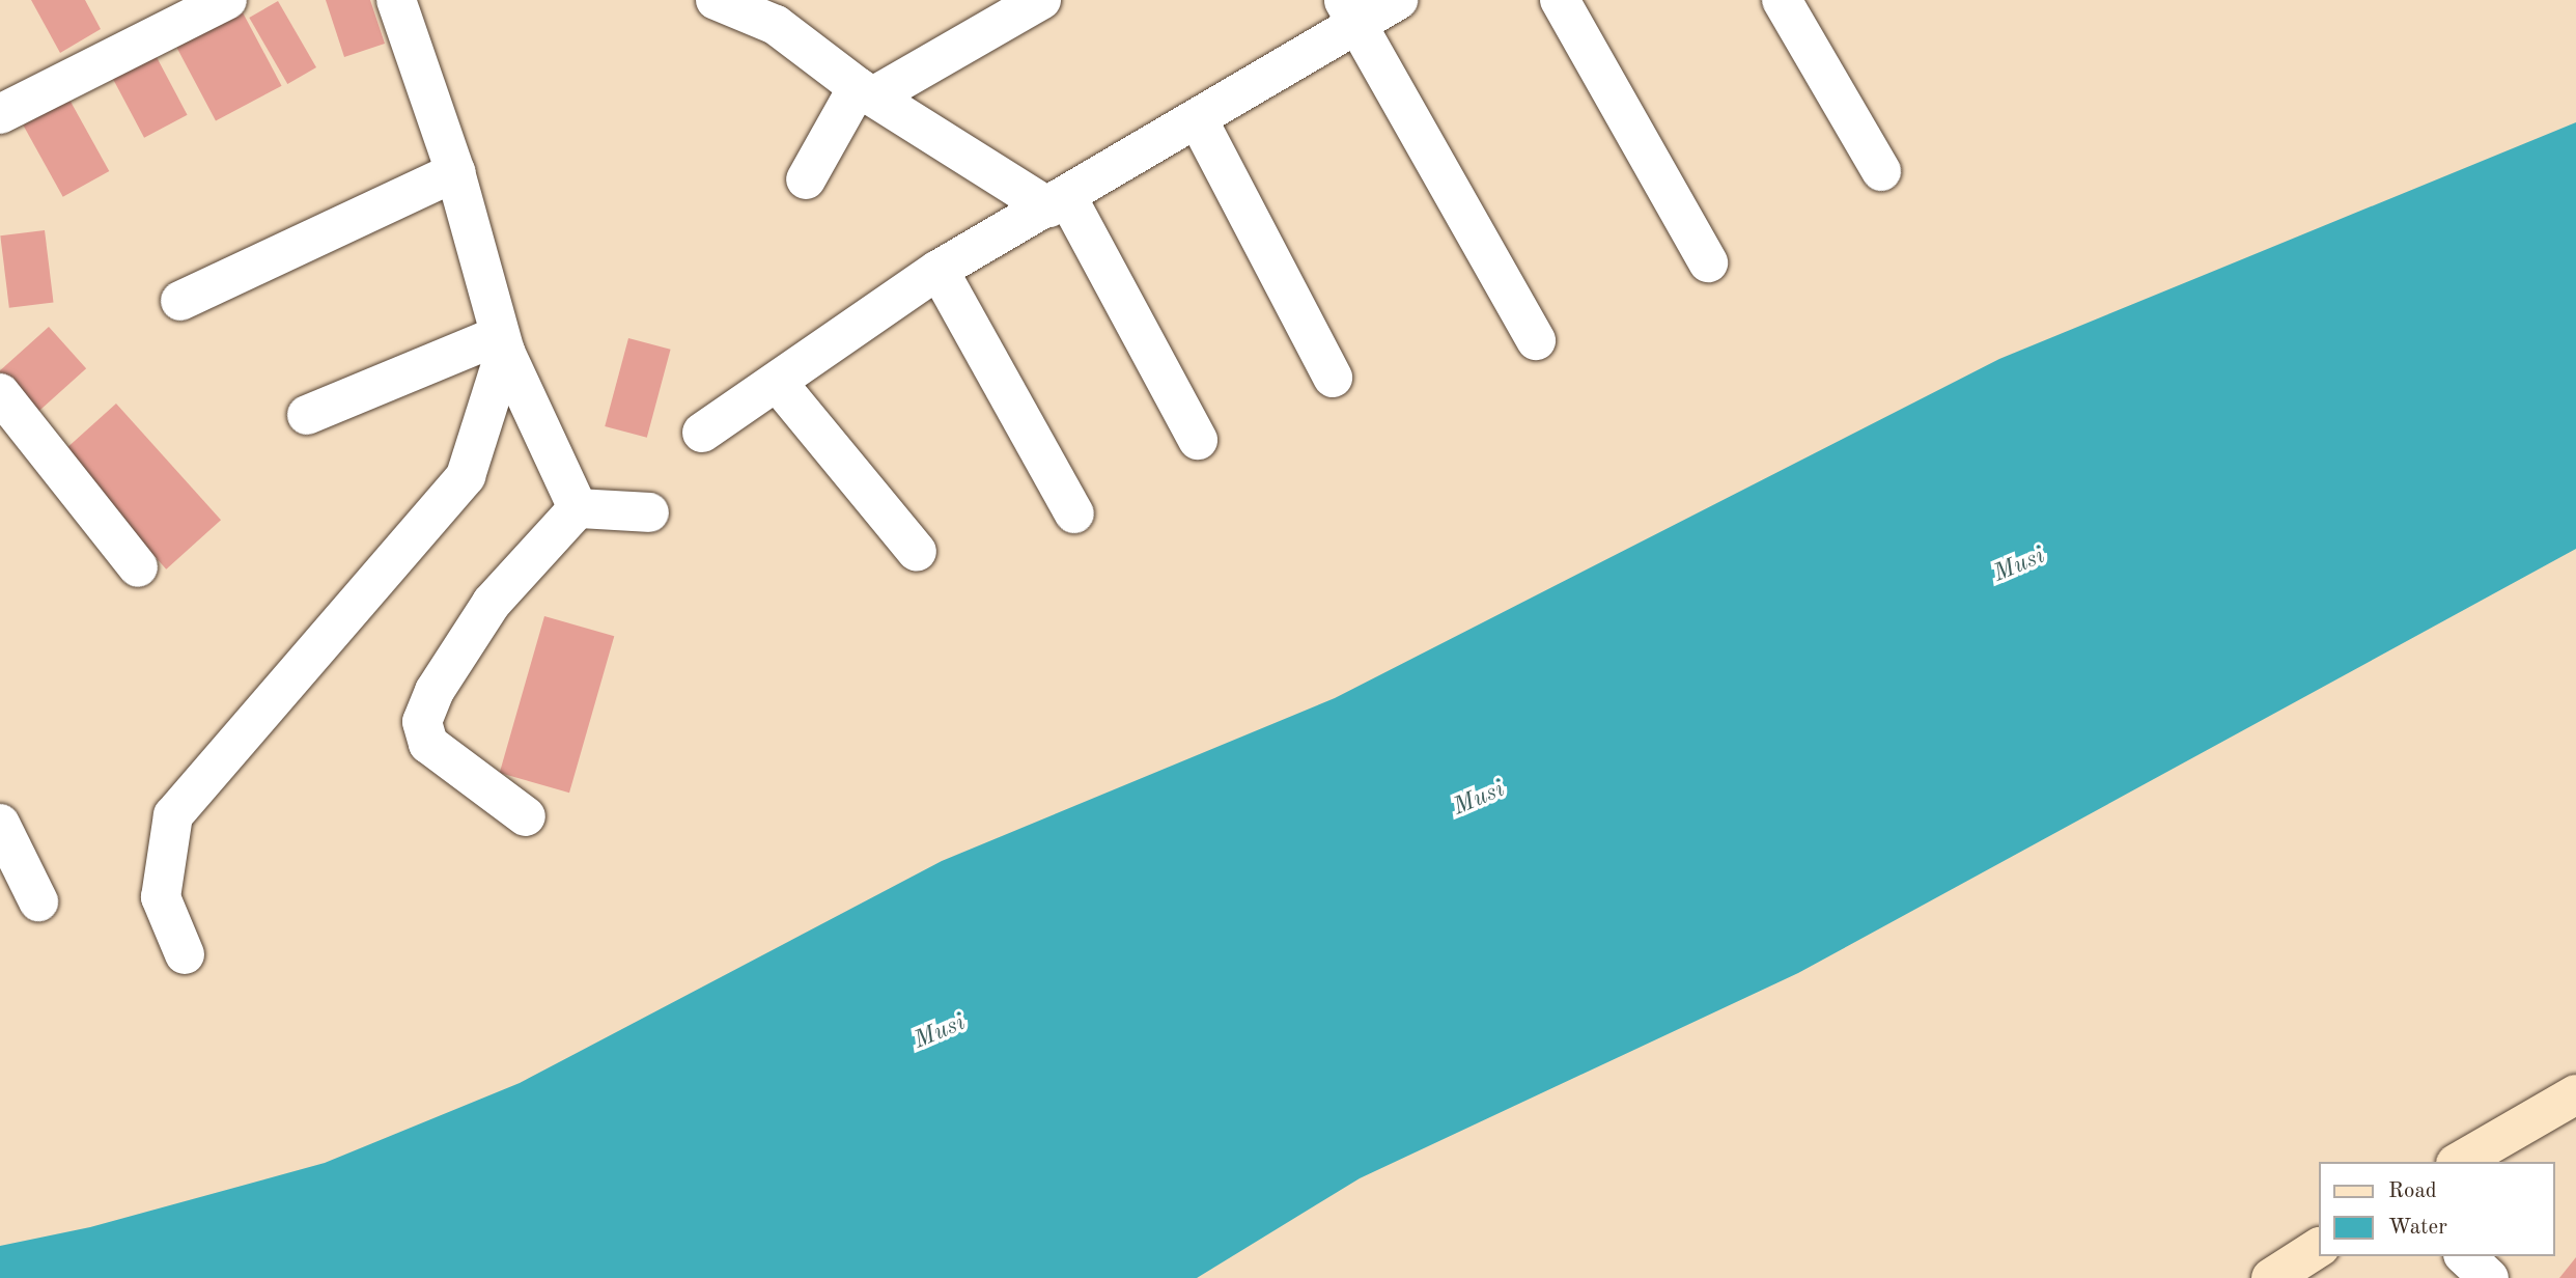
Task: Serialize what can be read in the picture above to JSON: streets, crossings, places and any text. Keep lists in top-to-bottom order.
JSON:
{
  "water": ["Musi"],
  "legend": ["Road", "Water"]
}
